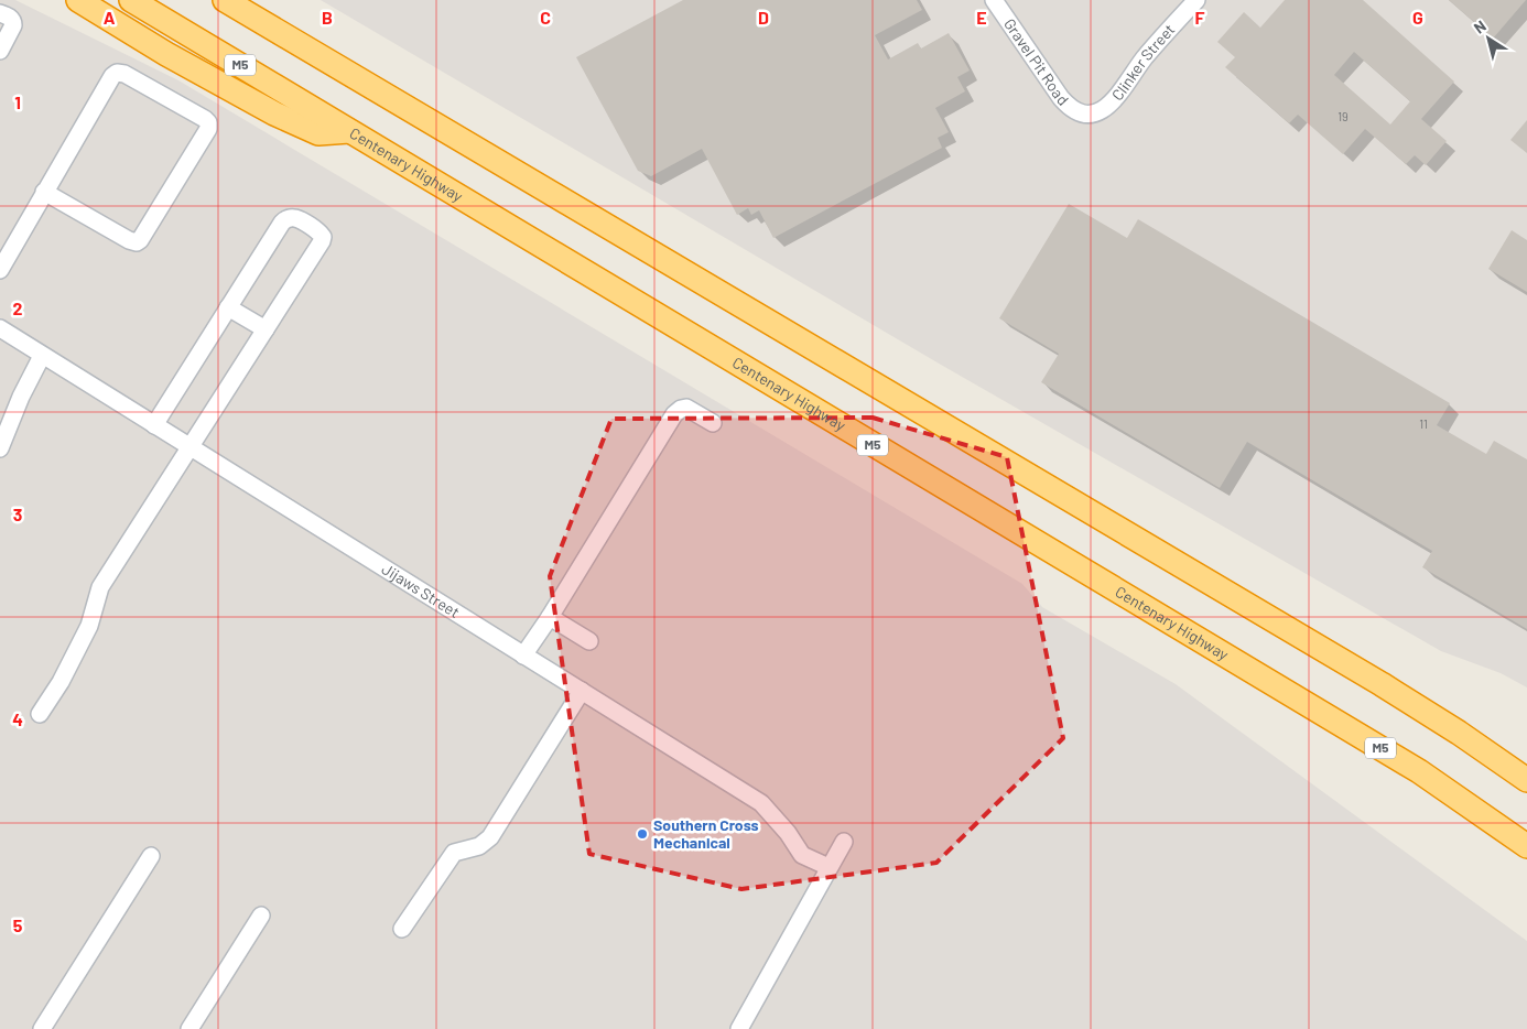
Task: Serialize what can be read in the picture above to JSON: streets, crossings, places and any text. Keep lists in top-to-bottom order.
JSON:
{
  "streets": {
    "highway": ["M5", "Centenary Highway"],
    "street": ["Gravel Pit Road", "Clinker Street", "Jijaws Street"]
  },
  "crossings": [
    ["Gravel Pit Road", "Clinker Street"]
  ],
  "places": ["Southern Cross Mechanical"],
  "house_numbers": ["19", "11"],
  "north": "top left",
  "grid": {
    "columns": [
      "A",
      "B",
      "C",
      "D",
      "E",
      "F",
      "G"
    ],
    "rows": [
      "1",
      "2",
      "3",
      "4",
      "5"
    ]
  }
}
